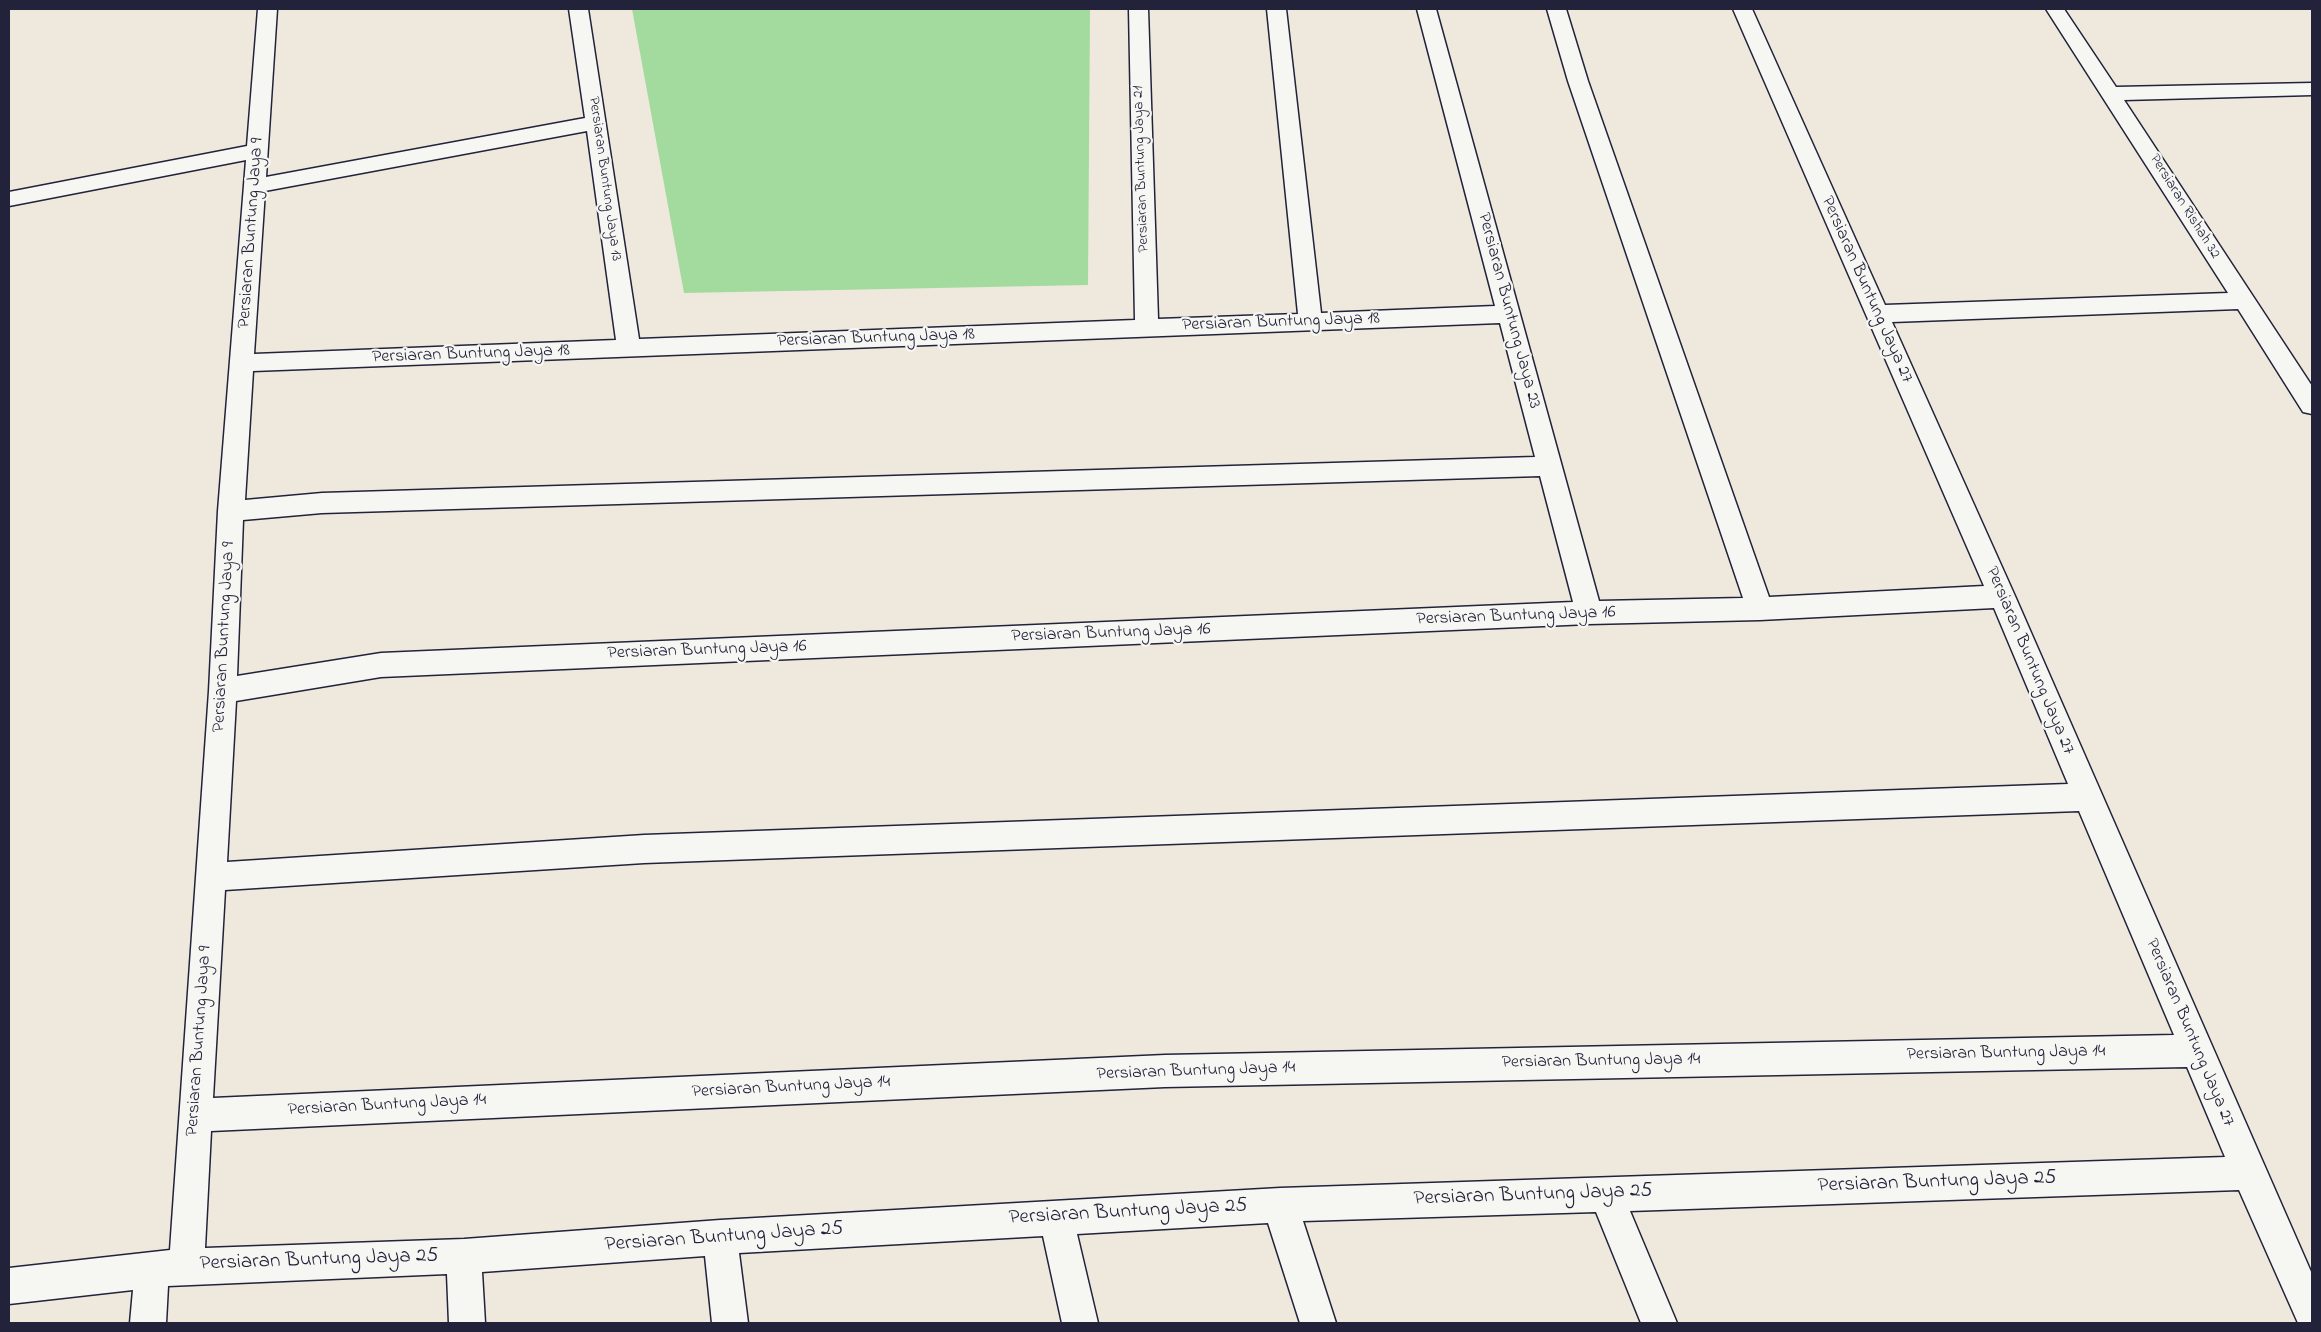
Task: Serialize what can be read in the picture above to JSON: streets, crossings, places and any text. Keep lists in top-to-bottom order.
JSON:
{
  "streets": {
    "street": [
      "Persiaran Buntung Jaya 21",
      "Persiaran Buntung Jaya 13",
      "Persiaran Rishah 32",
      "Persiaran Buntung Jaya 9",
      "Persiaran Buntung Jaya 27",
      "Persiaran Buntung Jaya 23",
      "Persiaran Buntung Jaya 18",
      "Persiaran Buntung Jaya 16",
      "Persiaran Buntung Jaya 14",
      "Persiaran Buntung Jaya 25"
    ]
  },
  "crossings": [
    ["Persiaran Buntung Jaya 21", "Persiaran Buntung Jaya 18"],
    ["Persiaran Buntung Jaya 13", "Persiaran Buntung Jaya 18"],
    ["Persiaran Buntung Jaya 9", "Persiaran Buntung Jaya 18"],
    ["Persiaran Buntung Jaya 9", "Persiaran Buntung Jaya 16"],
    ["Persiaran Buntung Jaya 9", "Persiaran Buntung Jaya 14"],
    ["Persiaran Buntung Jaya 9", "Persiaran Buntung Jaya 25"],
    ["Persiaran Buntung Jaya 27", "Persiaran Buntung Jaya 16"],
    ["Persiaran Buntung Jaya 27", "Persiaran Buntung Jaya 14"],
    ["Persiaran Buntung Jaya 27", "Persiaran Buntung Jaya 25"],
    ["Persiaran Buntung Jaya 23", "Persiaran Buntung Jaya 18"],
    ["Persiaran Buntung Jaya 23", "Persiaran Buntung Jaya 16"]
  ]
}
